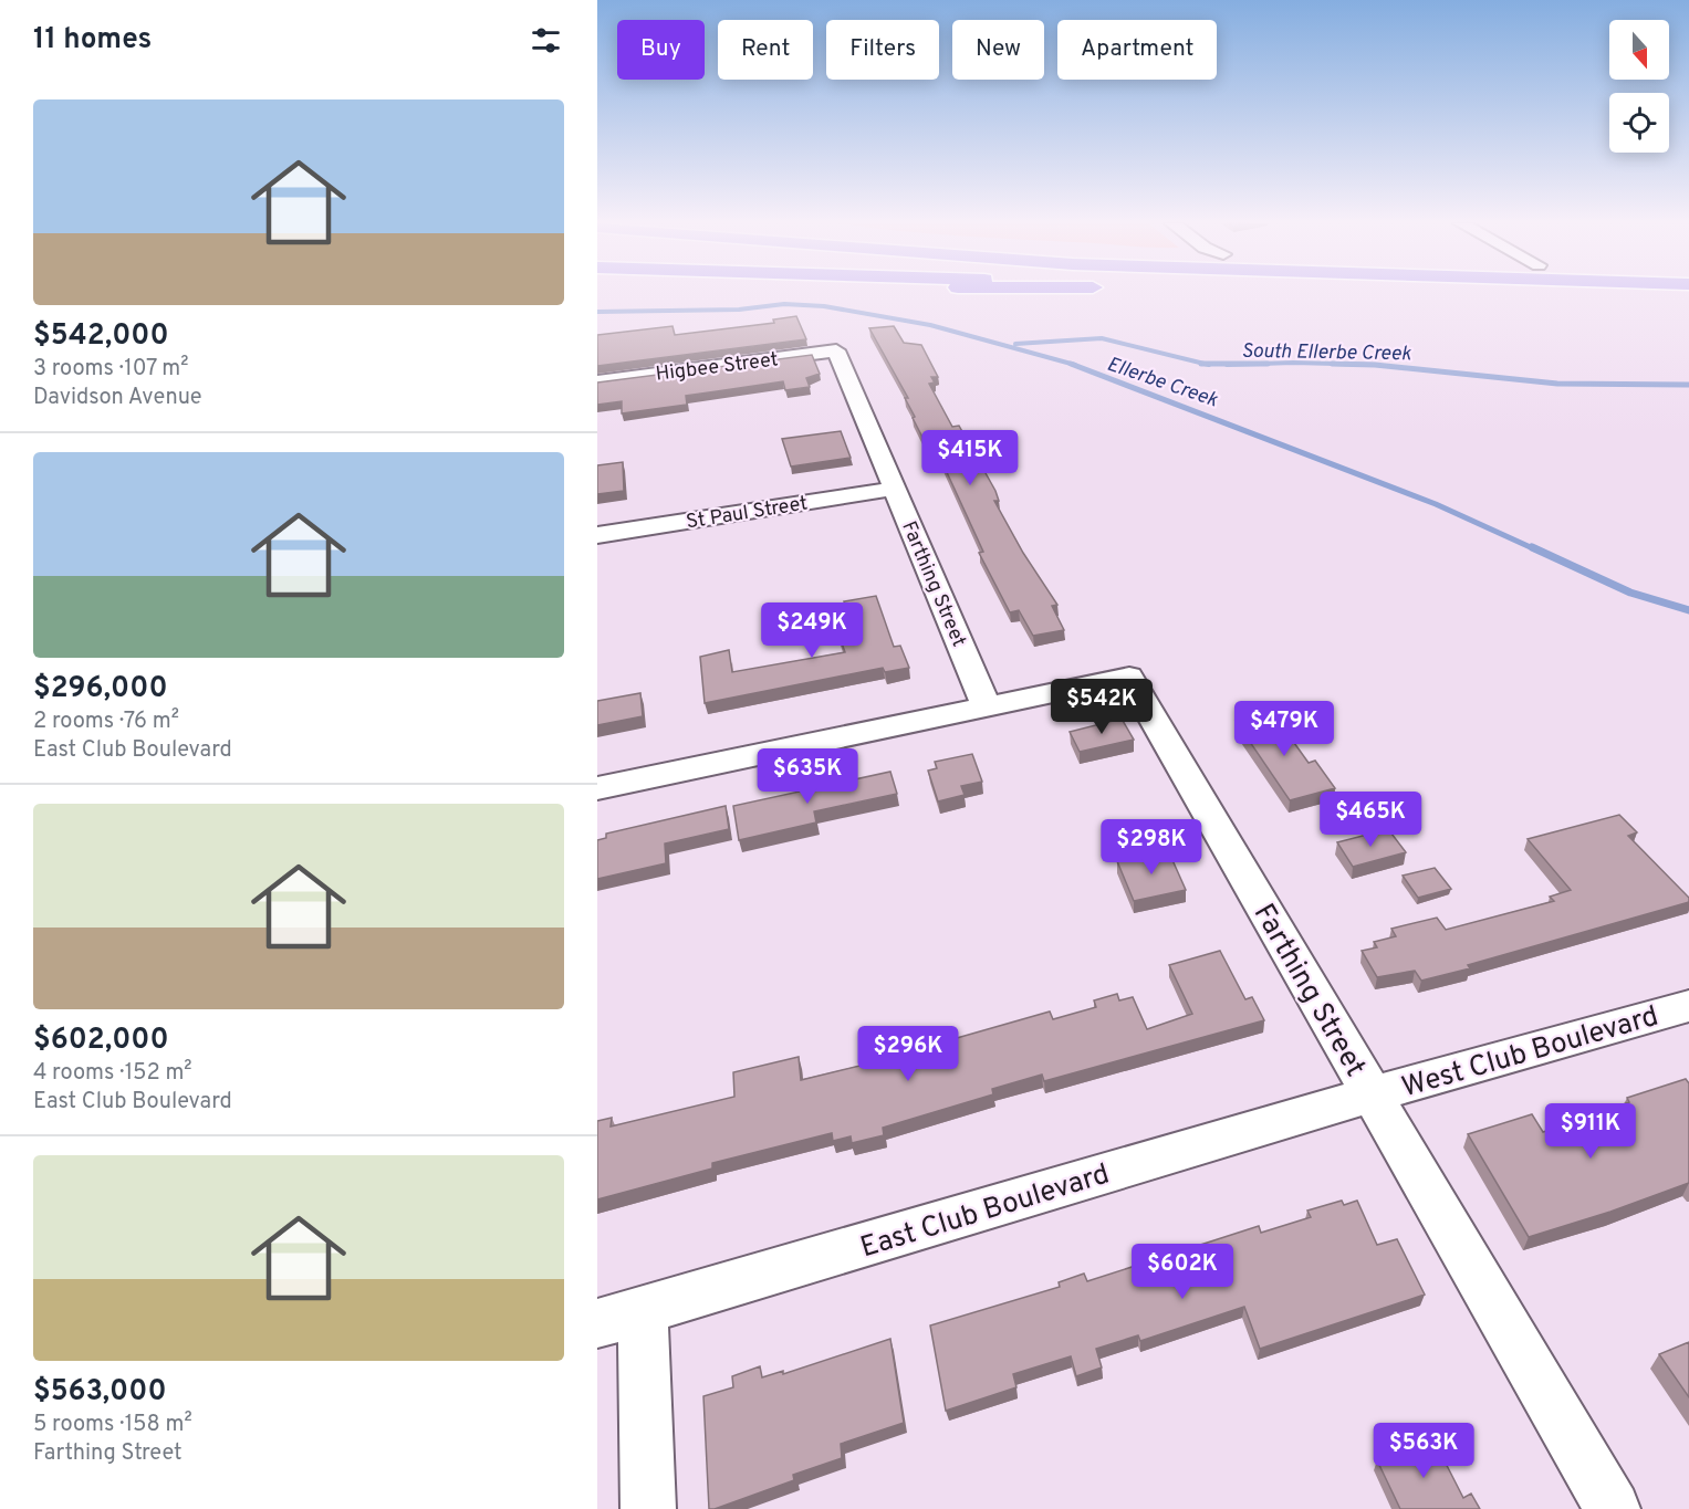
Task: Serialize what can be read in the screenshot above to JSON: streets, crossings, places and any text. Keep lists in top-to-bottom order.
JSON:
{
  "streets": {
    "street": [
      "Higbee Street",
      "St Paul Street",
      "Farthing Street",
      "West Club Boulevard",
      "East Club Boulevard"
    ]
  },
  "crossings": [
    ["Higbee Street", "Farthing Street"],
    ["St Paul Street", "Farthing Street"],
    ["Farthing Street", "West Club Boulevard"],
    ["Farthing Street", "East Club Boulevard"],
    ["West Club Boulevard", "East Club Boulevard"]
  ],
  "water": ["South Ellerbe Creek", "Ellerbe Creek"],
  "north": "bottom",
  "page": {
    "heading": "11 homes",
    "chip": [
      "Buy",
      "Rent",
      "Filters",
      "New",
      "Apartment"
    ],
    "list": [
      {
        "name": "$542,000",
        "note": "3 rooms · 107 m² · Davidson Avenue"
      },
      {
        "name": "$296,000",
        "note": "2 rooms · 76 m² · East Club Boulevard"
      },
      {
        "name": "$602,000",
        "note": "4 rooms · 152 m² · East Club Boulevard"
      },
      {
        "name": "$563,000",
        "note": "5 rooms · 158 m² · Farthing Street"
      }
    ],
    "price": [
      "$415K",
      "$249K",
      "$542K",
      "$479K",
      "$635K",
      "$465K",
      "$298K",
      "$296K",
      "$911K",
      "$602K",
      "$563K"
    ]
  }
}
